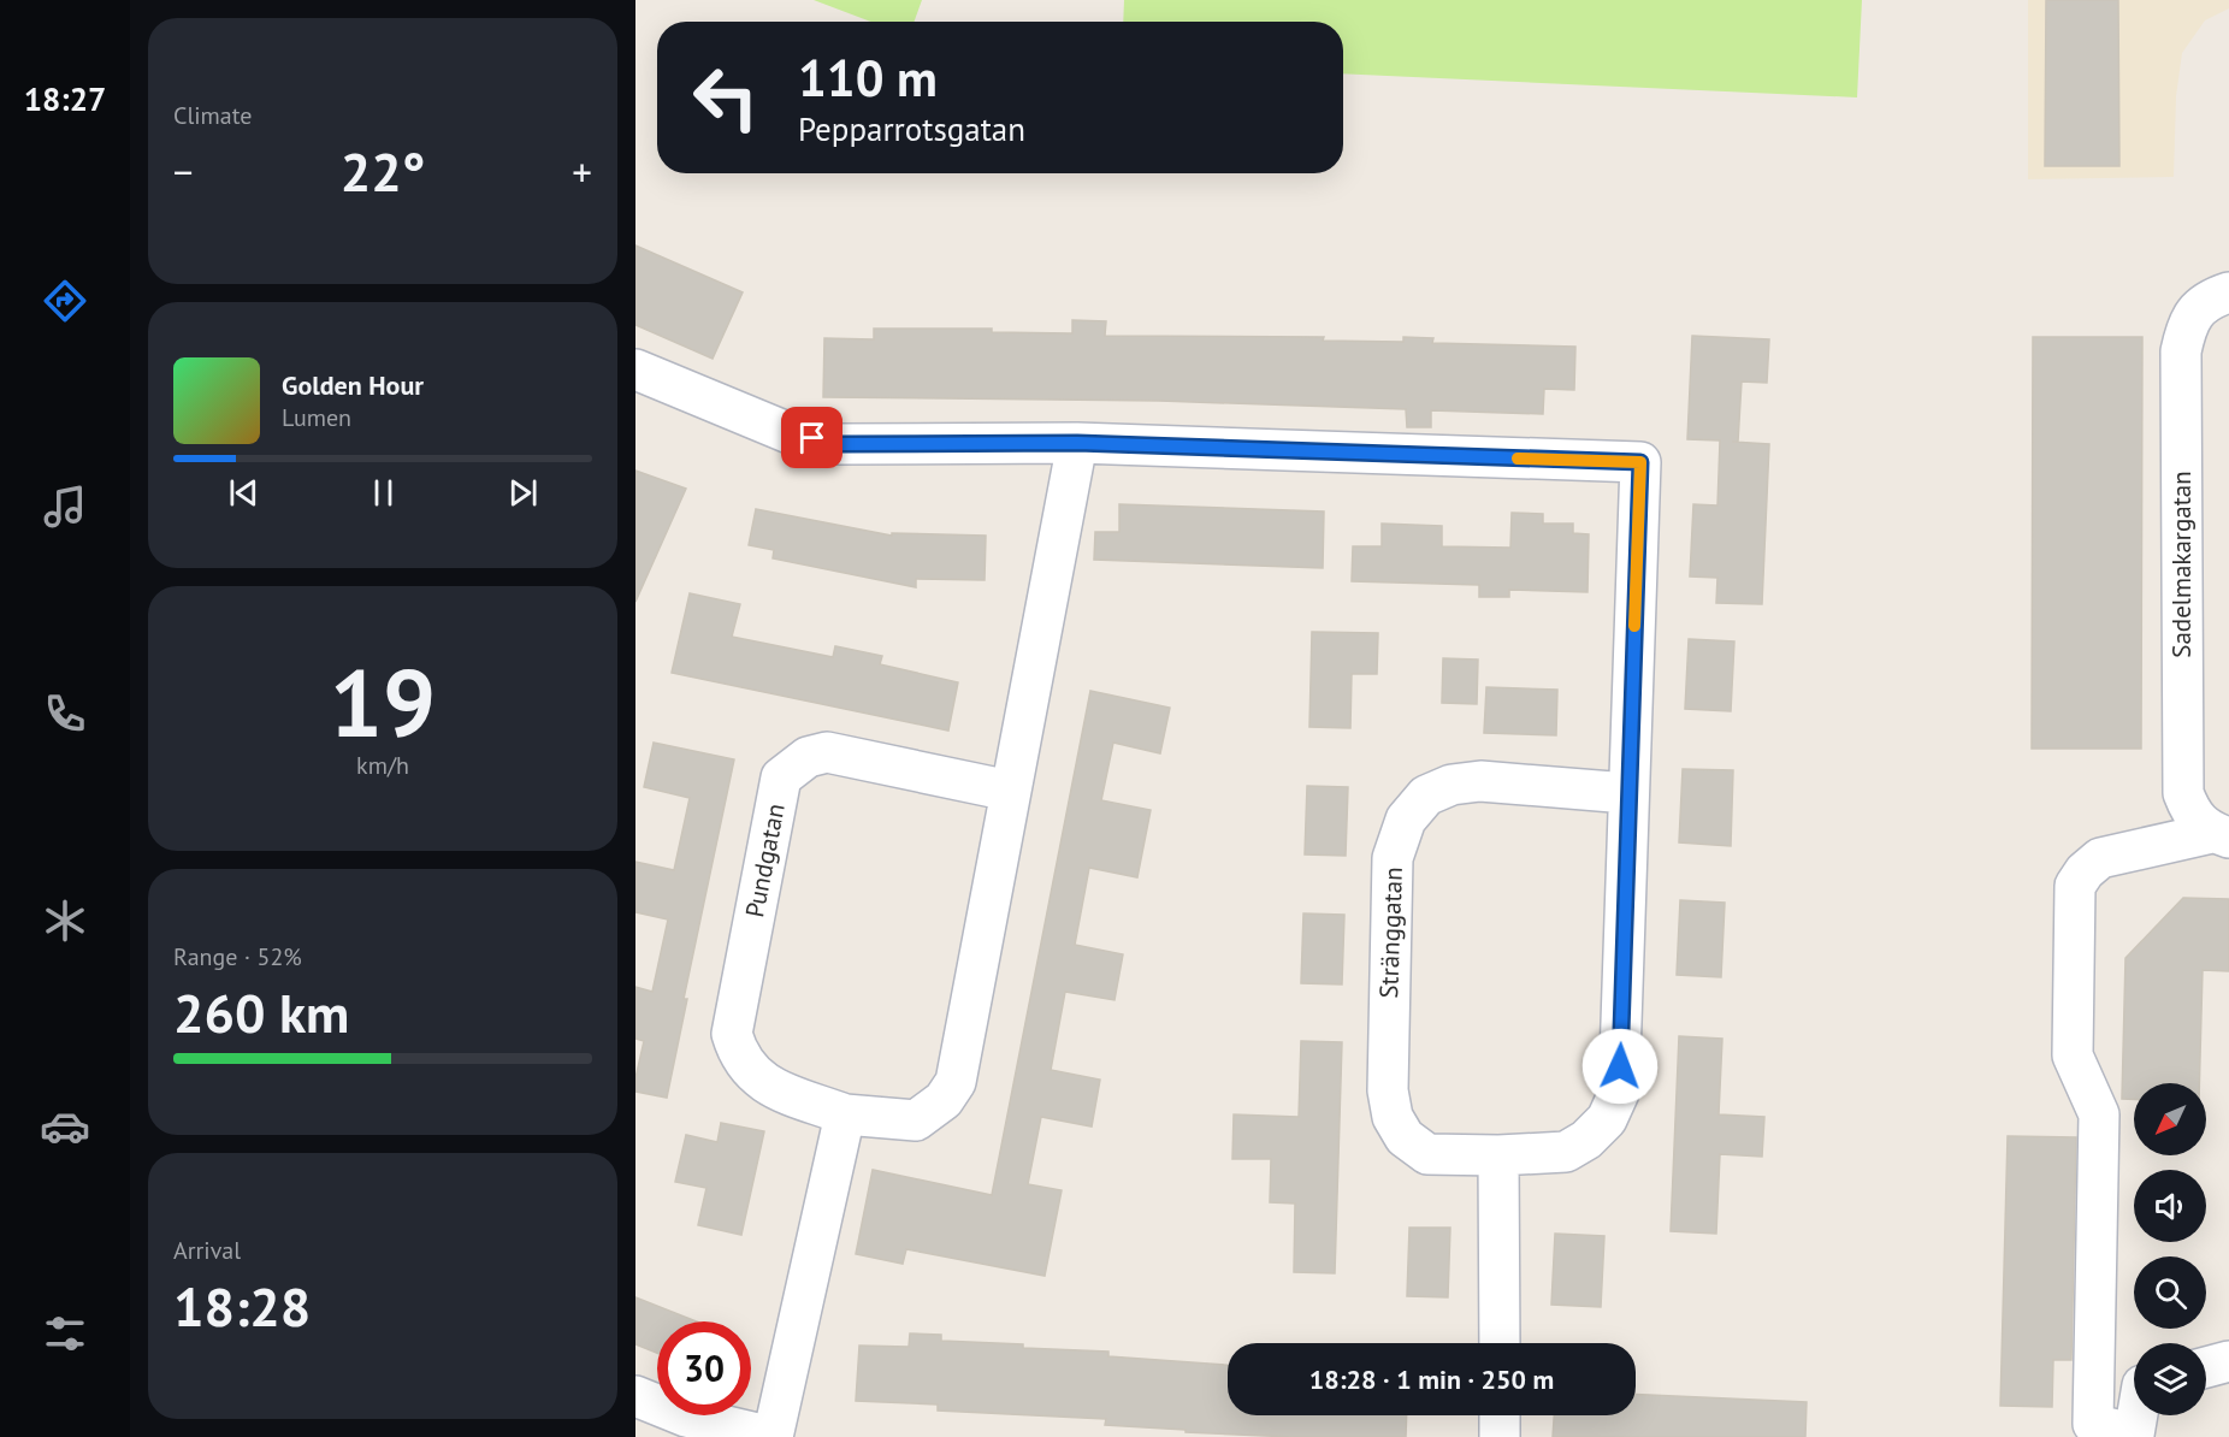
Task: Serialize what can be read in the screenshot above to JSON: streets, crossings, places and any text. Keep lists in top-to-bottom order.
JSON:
{
  "streets": {
    "street": ["Sadelmakargatan", "Pundgatan", "Stränggatan"]
  },
  "crossings": [
    ["Pundgatan", "Stränggatan"]
  ],
  "north": "bottom left",
  "page": {
    "tabs": "18:27",
    "tile": [
      "Climate",
      ["19", "km/h"],
      ["Range · 52%", "260 km"],
      ["Arrival", "18:28"]
    ],
    "turn": ["110 m", "Pepparrotsgatan"],
    "heat": ["−", "22°", "+"],
    "song": ["Golden Hour", "Lumen"],
    "limit": "30",
    "trip": "18:28 · 1 min · 250 m"
  }
}
